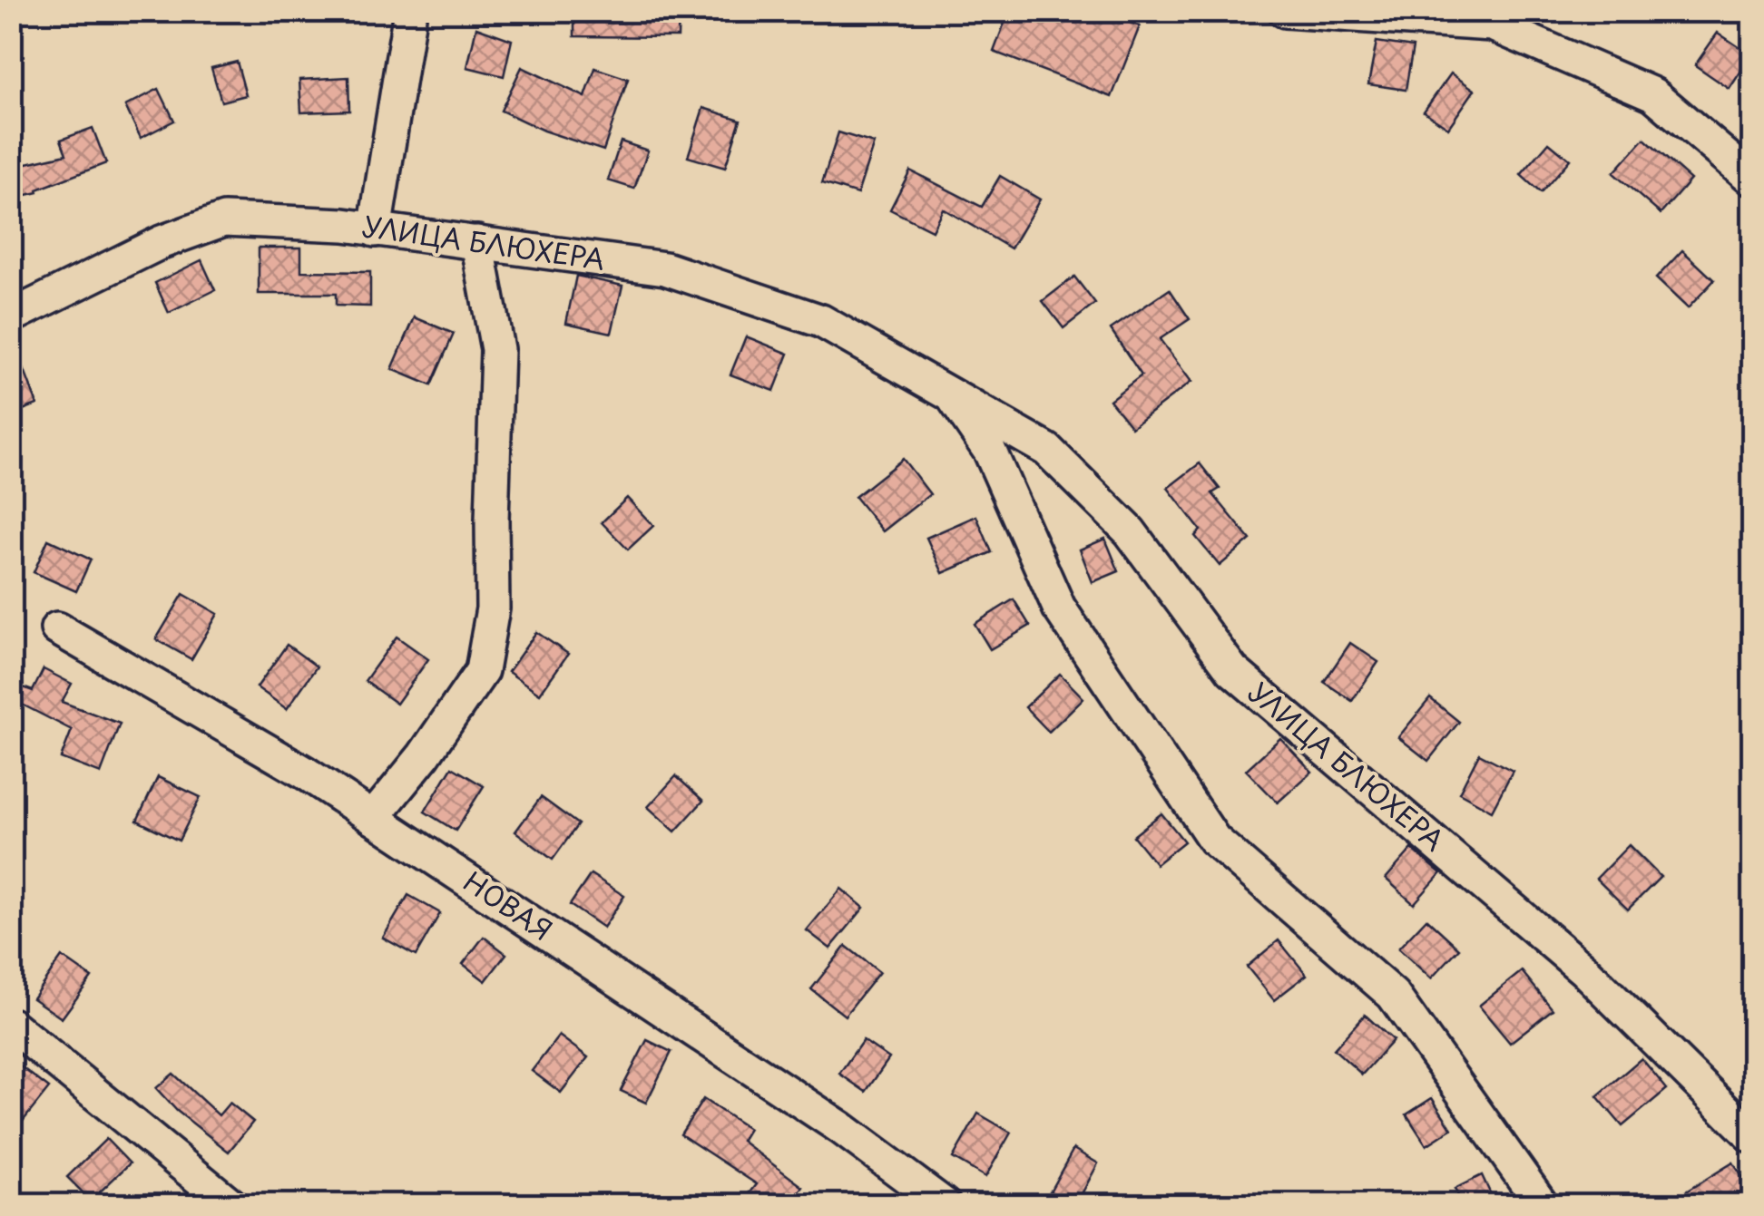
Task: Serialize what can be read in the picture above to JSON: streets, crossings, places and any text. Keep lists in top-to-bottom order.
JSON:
{
  "streets": {
    "street": ["УЛИЦА БЛЮХЕРА", "НОВАЯ"]
  }
}
